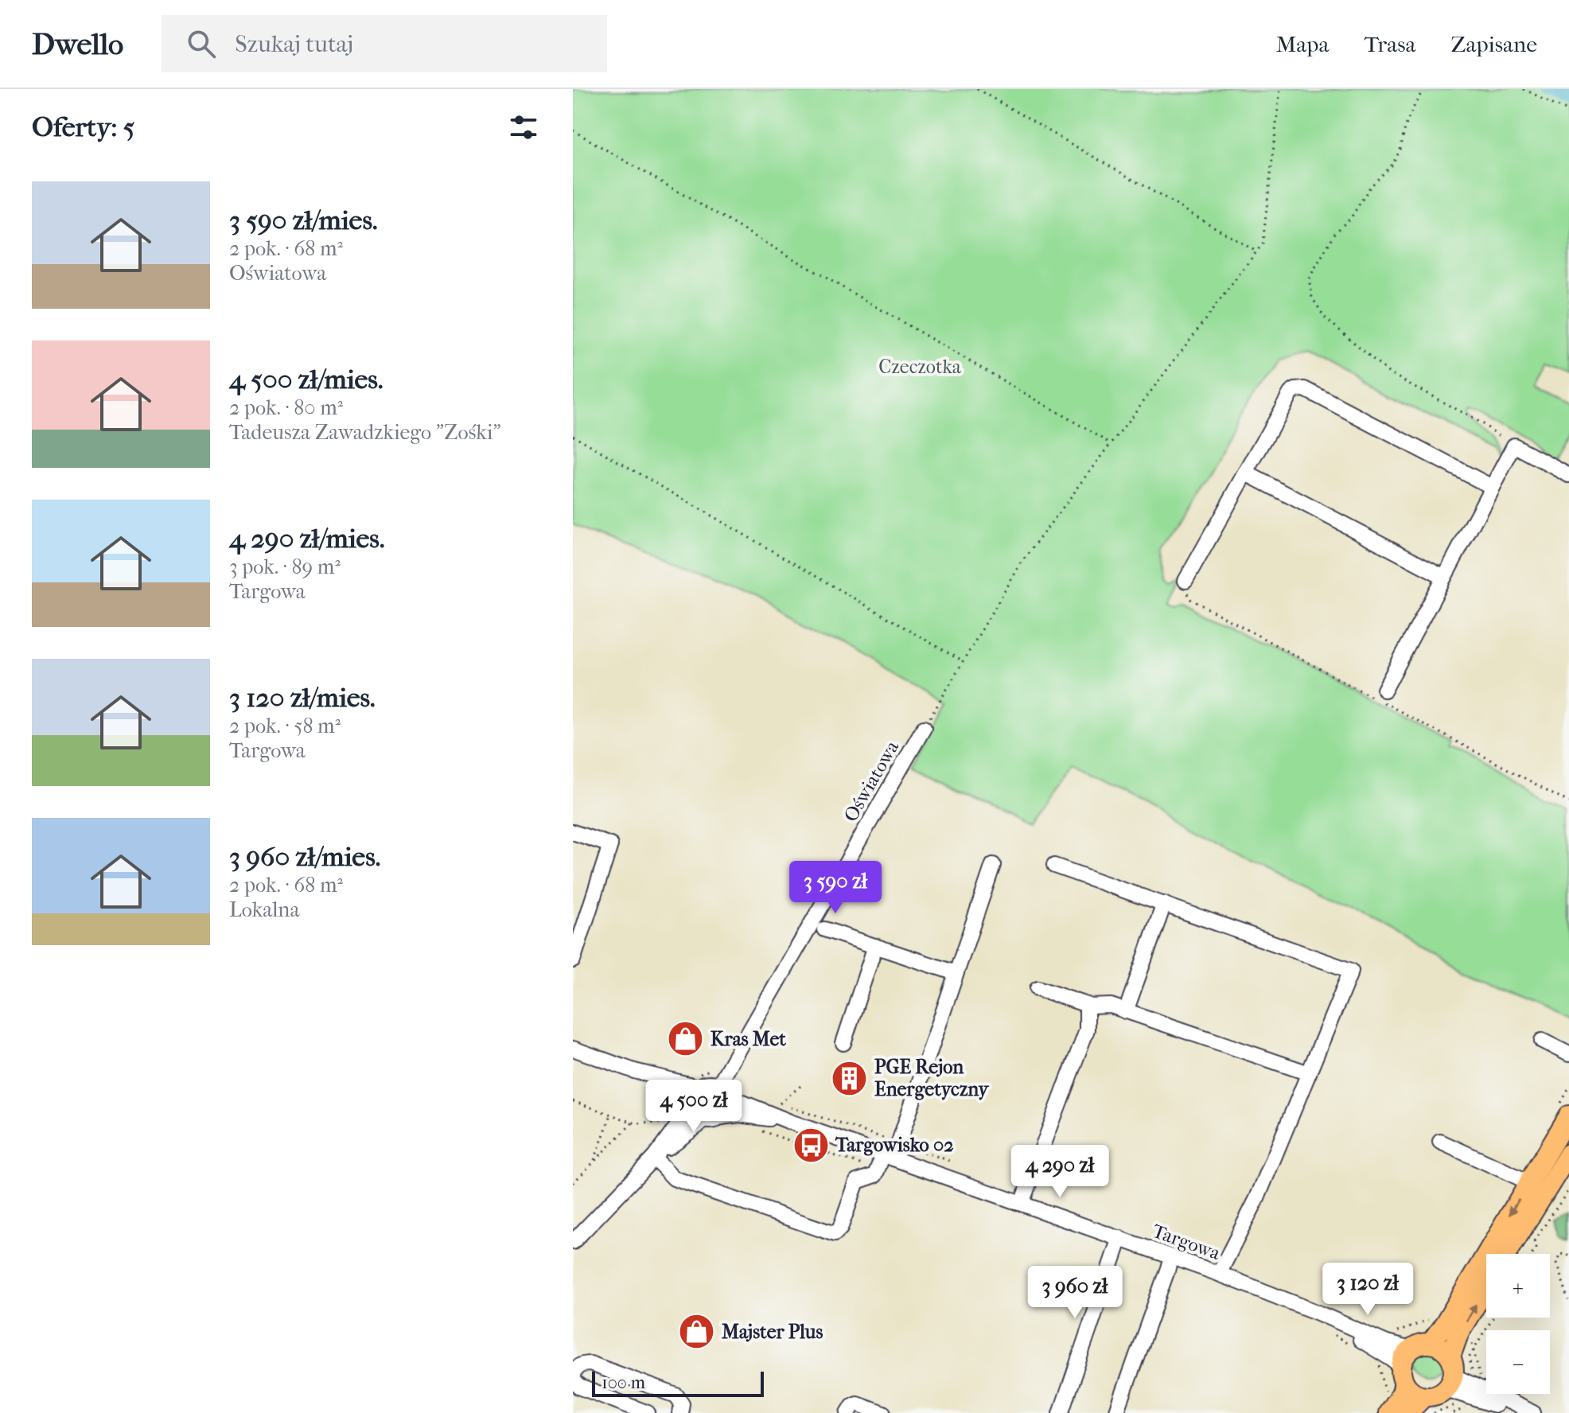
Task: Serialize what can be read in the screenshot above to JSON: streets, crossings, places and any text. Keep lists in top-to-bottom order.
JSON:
{
  "streets": {
    "street": ["Oświatowa", "Targowa"]
  },
  "crossings": [
    ["Oświatowa", "Targowa"]
  ],
  "parks": ["Czeczotka"],
  "places": {
    "shop": ["Kras Met", "Majster Plus"],
    "building": ["PGE Rejon Energetyczny"],
    "bus stop": ["Targowisko 02"]
  },
  "scale_bar": "100 m",
  "page": {
    "header": "Dwello",
    "search": "Szukaj tutaj",
    "nav": ["Mapa", "Trasa", "Zapisane"],
    "heading": "Oferty: 5",
    "list": [
      {
        "name": "3 590 zł/mies.",
        "note": "2 pok. · 68 m² · Oświatowa"
      },
      {
        "name": "4 500 zł/mies.",
        "note": "2 pok. · 80 m² · Tadeusza Zawadzkiego \"Zośki\""
      },
      {
        "name": "4 290 zł/mies.",
        "note": "3 pok. · 89 m² · Targowa"
      },
      {
        "name": "3 120 zł/mies.",
        "note": "2 pok. · 58 m² · Targowa"
      },
      {
        "name": "3 960 zł/mies.",
        "note": "2 pok. · 68 m² · Lokalna"
      }
    ],
    "price": [
      "3 590 zł",
      "4 500 zł",
      "4 290 zł",
      "3 120 zł",
      "3 960 zł"
    ],
    "map_buttons": ["+", "−"],
    "scale": "100 m"
  }
}
